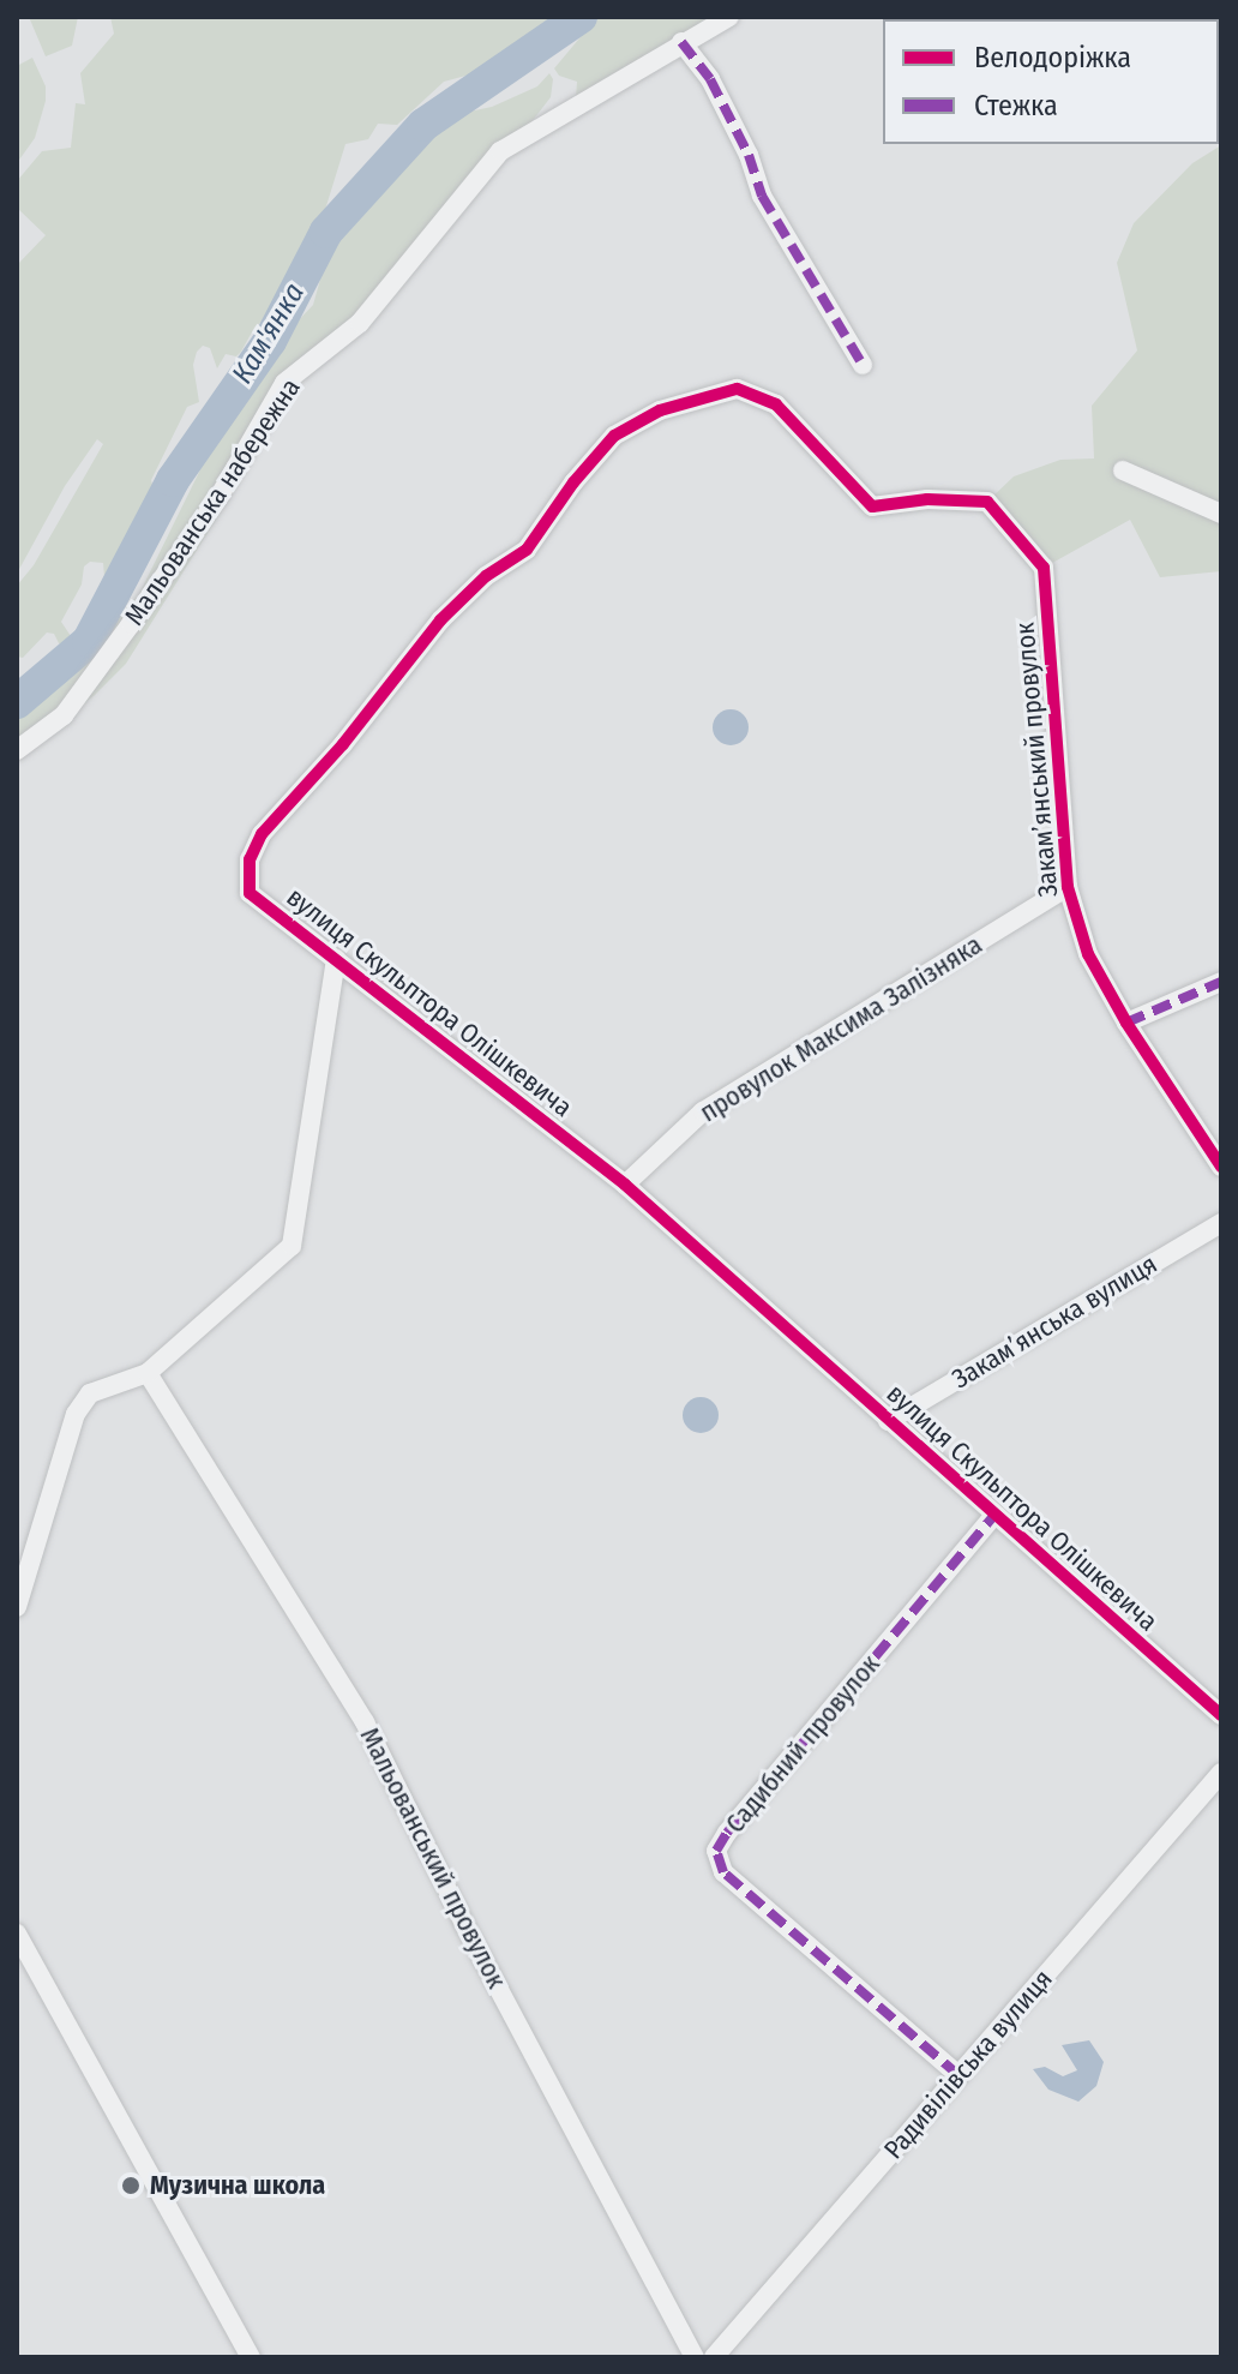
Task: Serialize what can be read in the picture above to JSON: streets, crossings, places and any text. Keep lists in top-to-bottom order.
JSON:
{
  "streets": {
    "street": [
      "Мальованська набережна",
      "Закамʼянський провулок",
      "вулиця Скульптора Олішкевича",
      "провулок Максима Залізняка",
      "Закамʼянська вулиця",
      "Садибний провулок",
      "Мальованський провулок",
      "Радивілівська вулиця"
    ]
  },
  "crossings": [
    ["Закамʼянський провулок", "вулиця Скульптора Олішкевича"],
    ["Закамʼянський провулок", "провулок Максима Залізняка"],
    ["вулиця Скульптора Олішкевича", "провулок Максима Залізняка"],
    ["вулиця Скульптора Олішкевича", "Закамʼянська вулиця"],
    ["вулиця Скульптора Олішкевича", "Садибний провулок"],
    ["Садибний провулок", "Радивілівська вулиця"]
  ],
  "water": ["Кам'янка"],
  "places": ["Музична школа"],
  "legend": ["Велодоріжка", "Стежка"]
}
